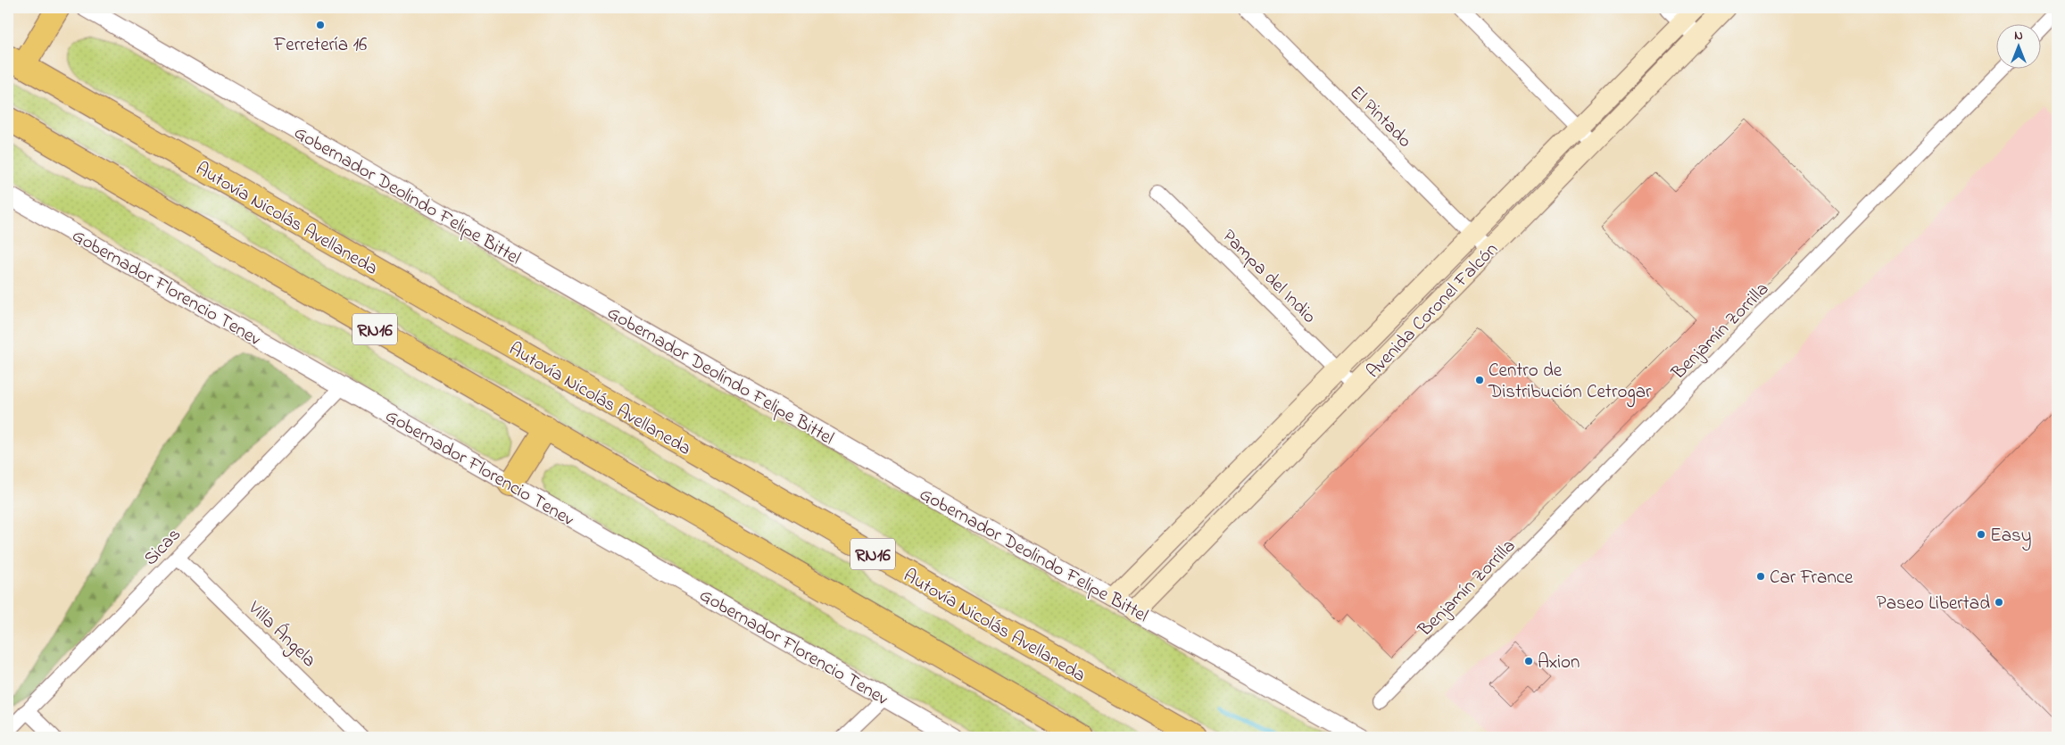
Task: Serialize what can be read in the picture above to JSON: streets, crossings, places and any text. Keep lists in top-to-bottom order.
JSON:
{
  "streets": {
    "highway": ["Autovía Nicolás Avellaneda", "RN16"],
    "main road": ["Avenida Coronel Falcón"],
    "street": [
      "El Pintado",
      "Gobernador Deolindo Felipe Bittel",
      "Pampa del Indio",
      "Gobernador Florencio Tenev",
      "Benjamín Zorrilla",
      "Sicas",
      "Villa Ángela"
    ]
  },
  "crossings": [
    ["El Pintado", "Avenida Coronel Falcón"],
    ["Gobernador Deolindo Felipe Bittel", "Avenida Coronel Falcón"],
    ["Pampa del Indio", "Avenida Coronel Falcón"],
    ["Gobernador Florencio Tenev", "Sicas"],
    ["Sicas", "Villa Ángela"]
  ],
  "places": [
    "Ferretería 16",
    "Centro de Distribución Cetrogar",
    "Easy",
    "Car France",
    "Paseo Libertad",
    "Axion"
  ],
  "north": "top"
}
